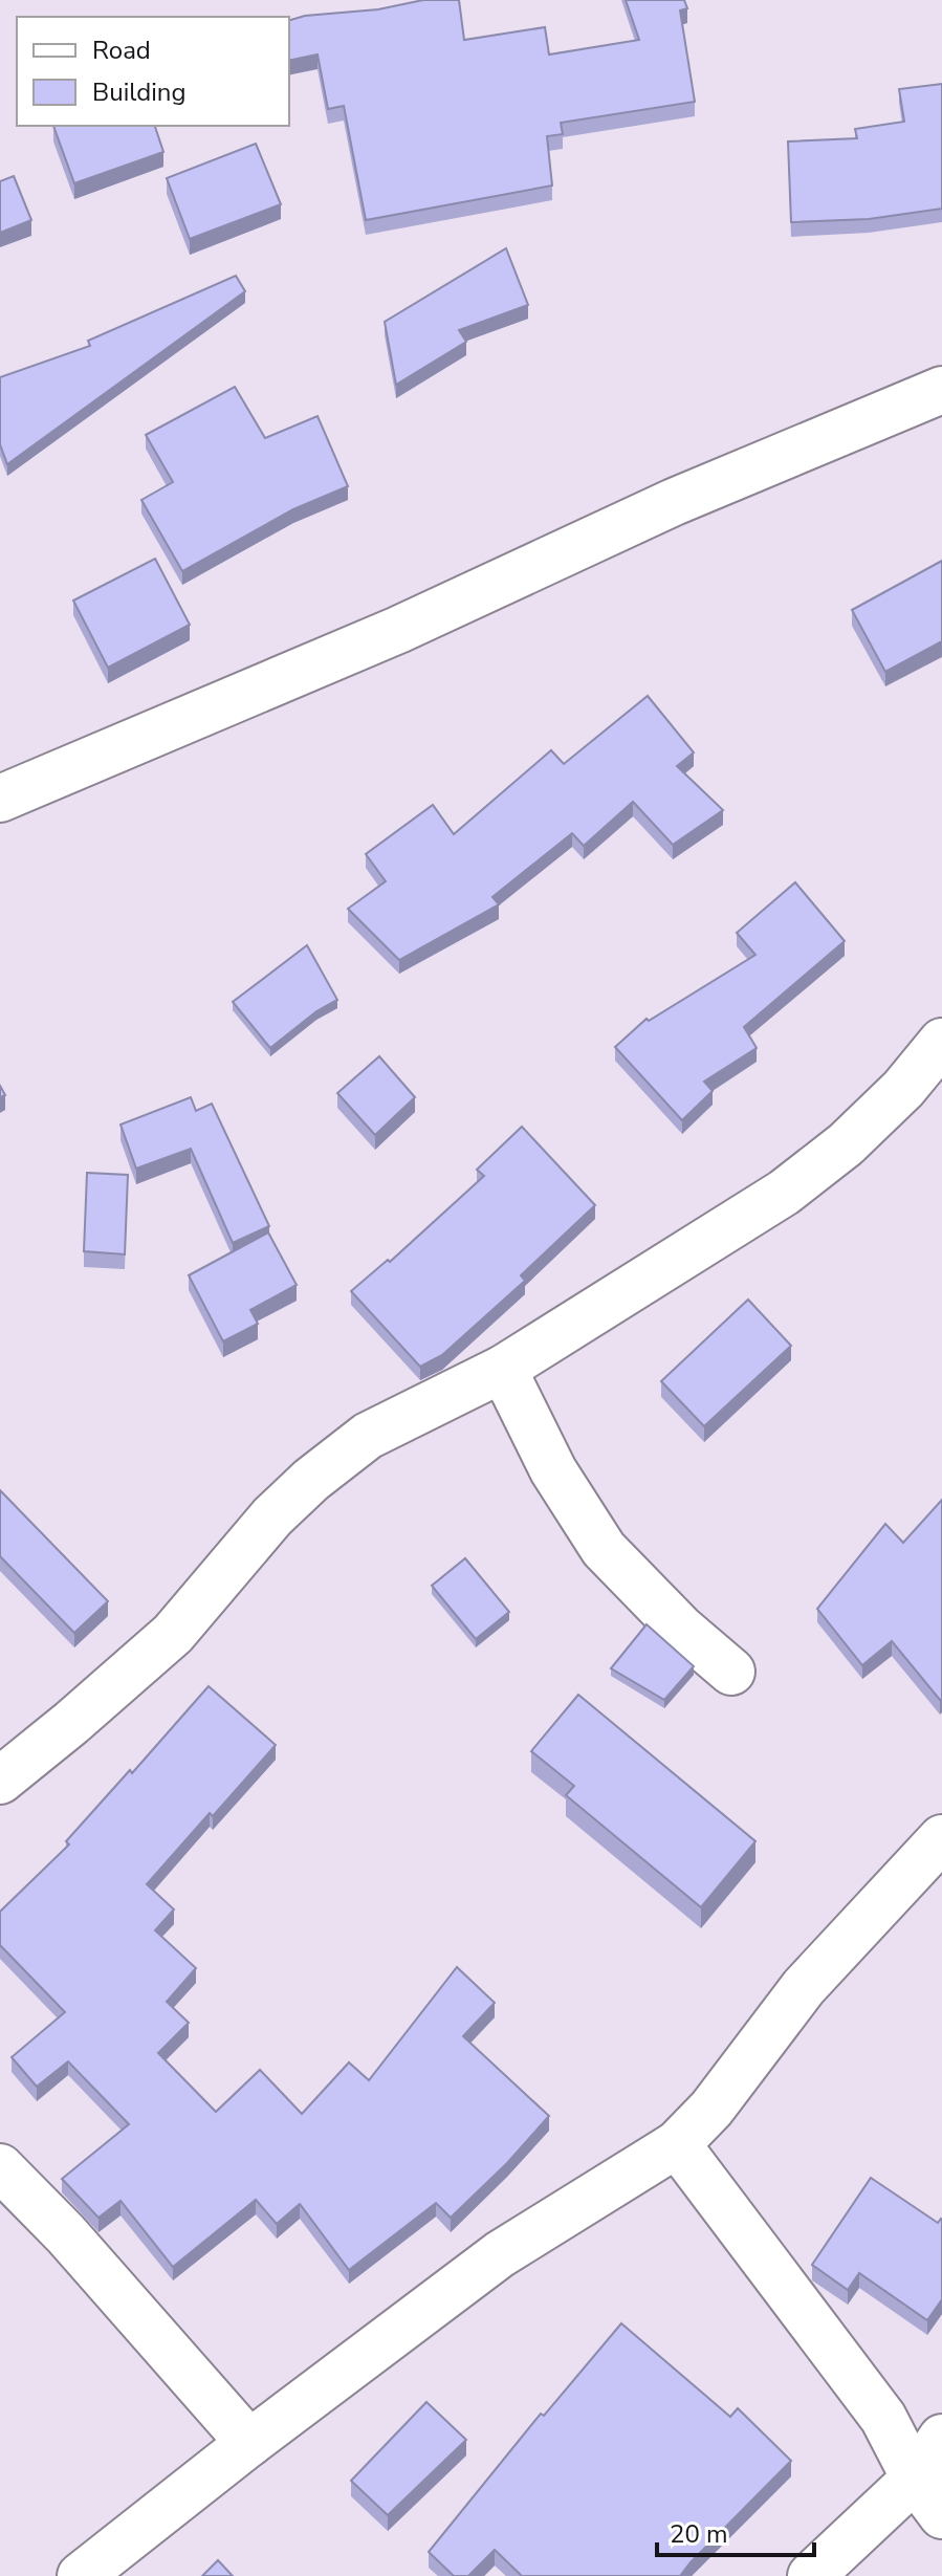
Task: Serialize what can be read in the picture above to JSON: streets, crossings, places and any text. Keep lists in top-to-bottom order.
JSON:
{
  "legend": ["Road", "Building"],
  "scale_bar": "20 m"
}
